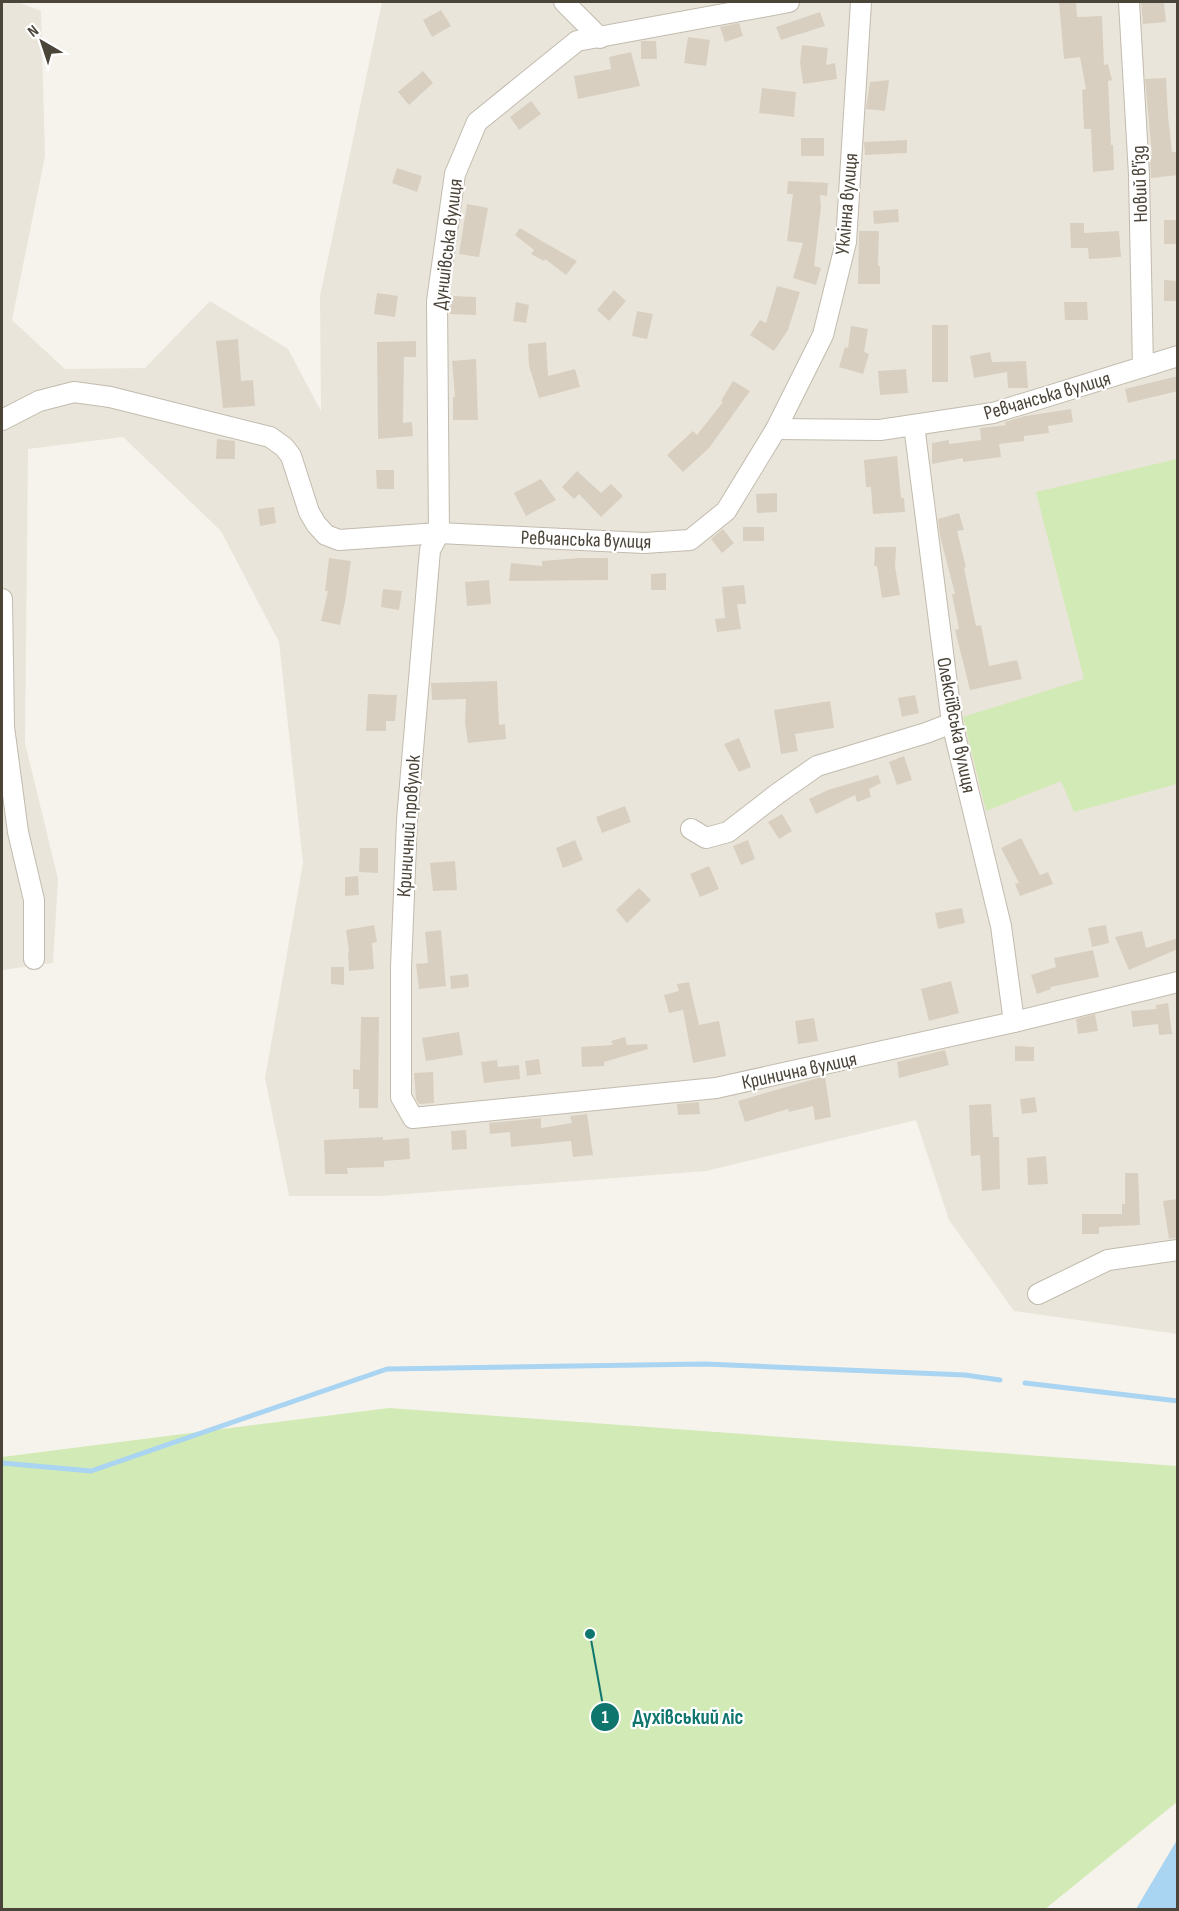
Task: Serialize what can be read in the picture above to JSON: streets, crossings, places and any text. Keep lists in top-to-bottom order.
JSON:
{
  "streets": {
    "street": [
      "Новий в'їзд",
      "Уклінна вулиця",
      "Дуншівська вулиця",
      "Ревчанська вулиця",
      "Олексіївська вулиця",
      "Криничний провулок",
      "Кринична вулиця"
    ]
  },
  "crossings": [
    ["Новий в'їзд", "Ревчанська вулиця"],
    ["Уклінна вулиця", "Ревчанська вулиця"],
    ["Дуншівська вулиця", "Ревчанська вулиця"],
    ["Дуншівська вулиця", "Криничний провулок"],
    ["Ревчанська вулиця", "Олексіївська вулиця"],
    ["Ревчанська вулиця", "Криничний провулок"],
    ["Олексіївська вулиця", "Кринична вулиця"],
    ["Криничний провулок", "Кринична вулиця"]
  ],
  "places": ["Духівський ліс"],
  "north": "top left"
}
